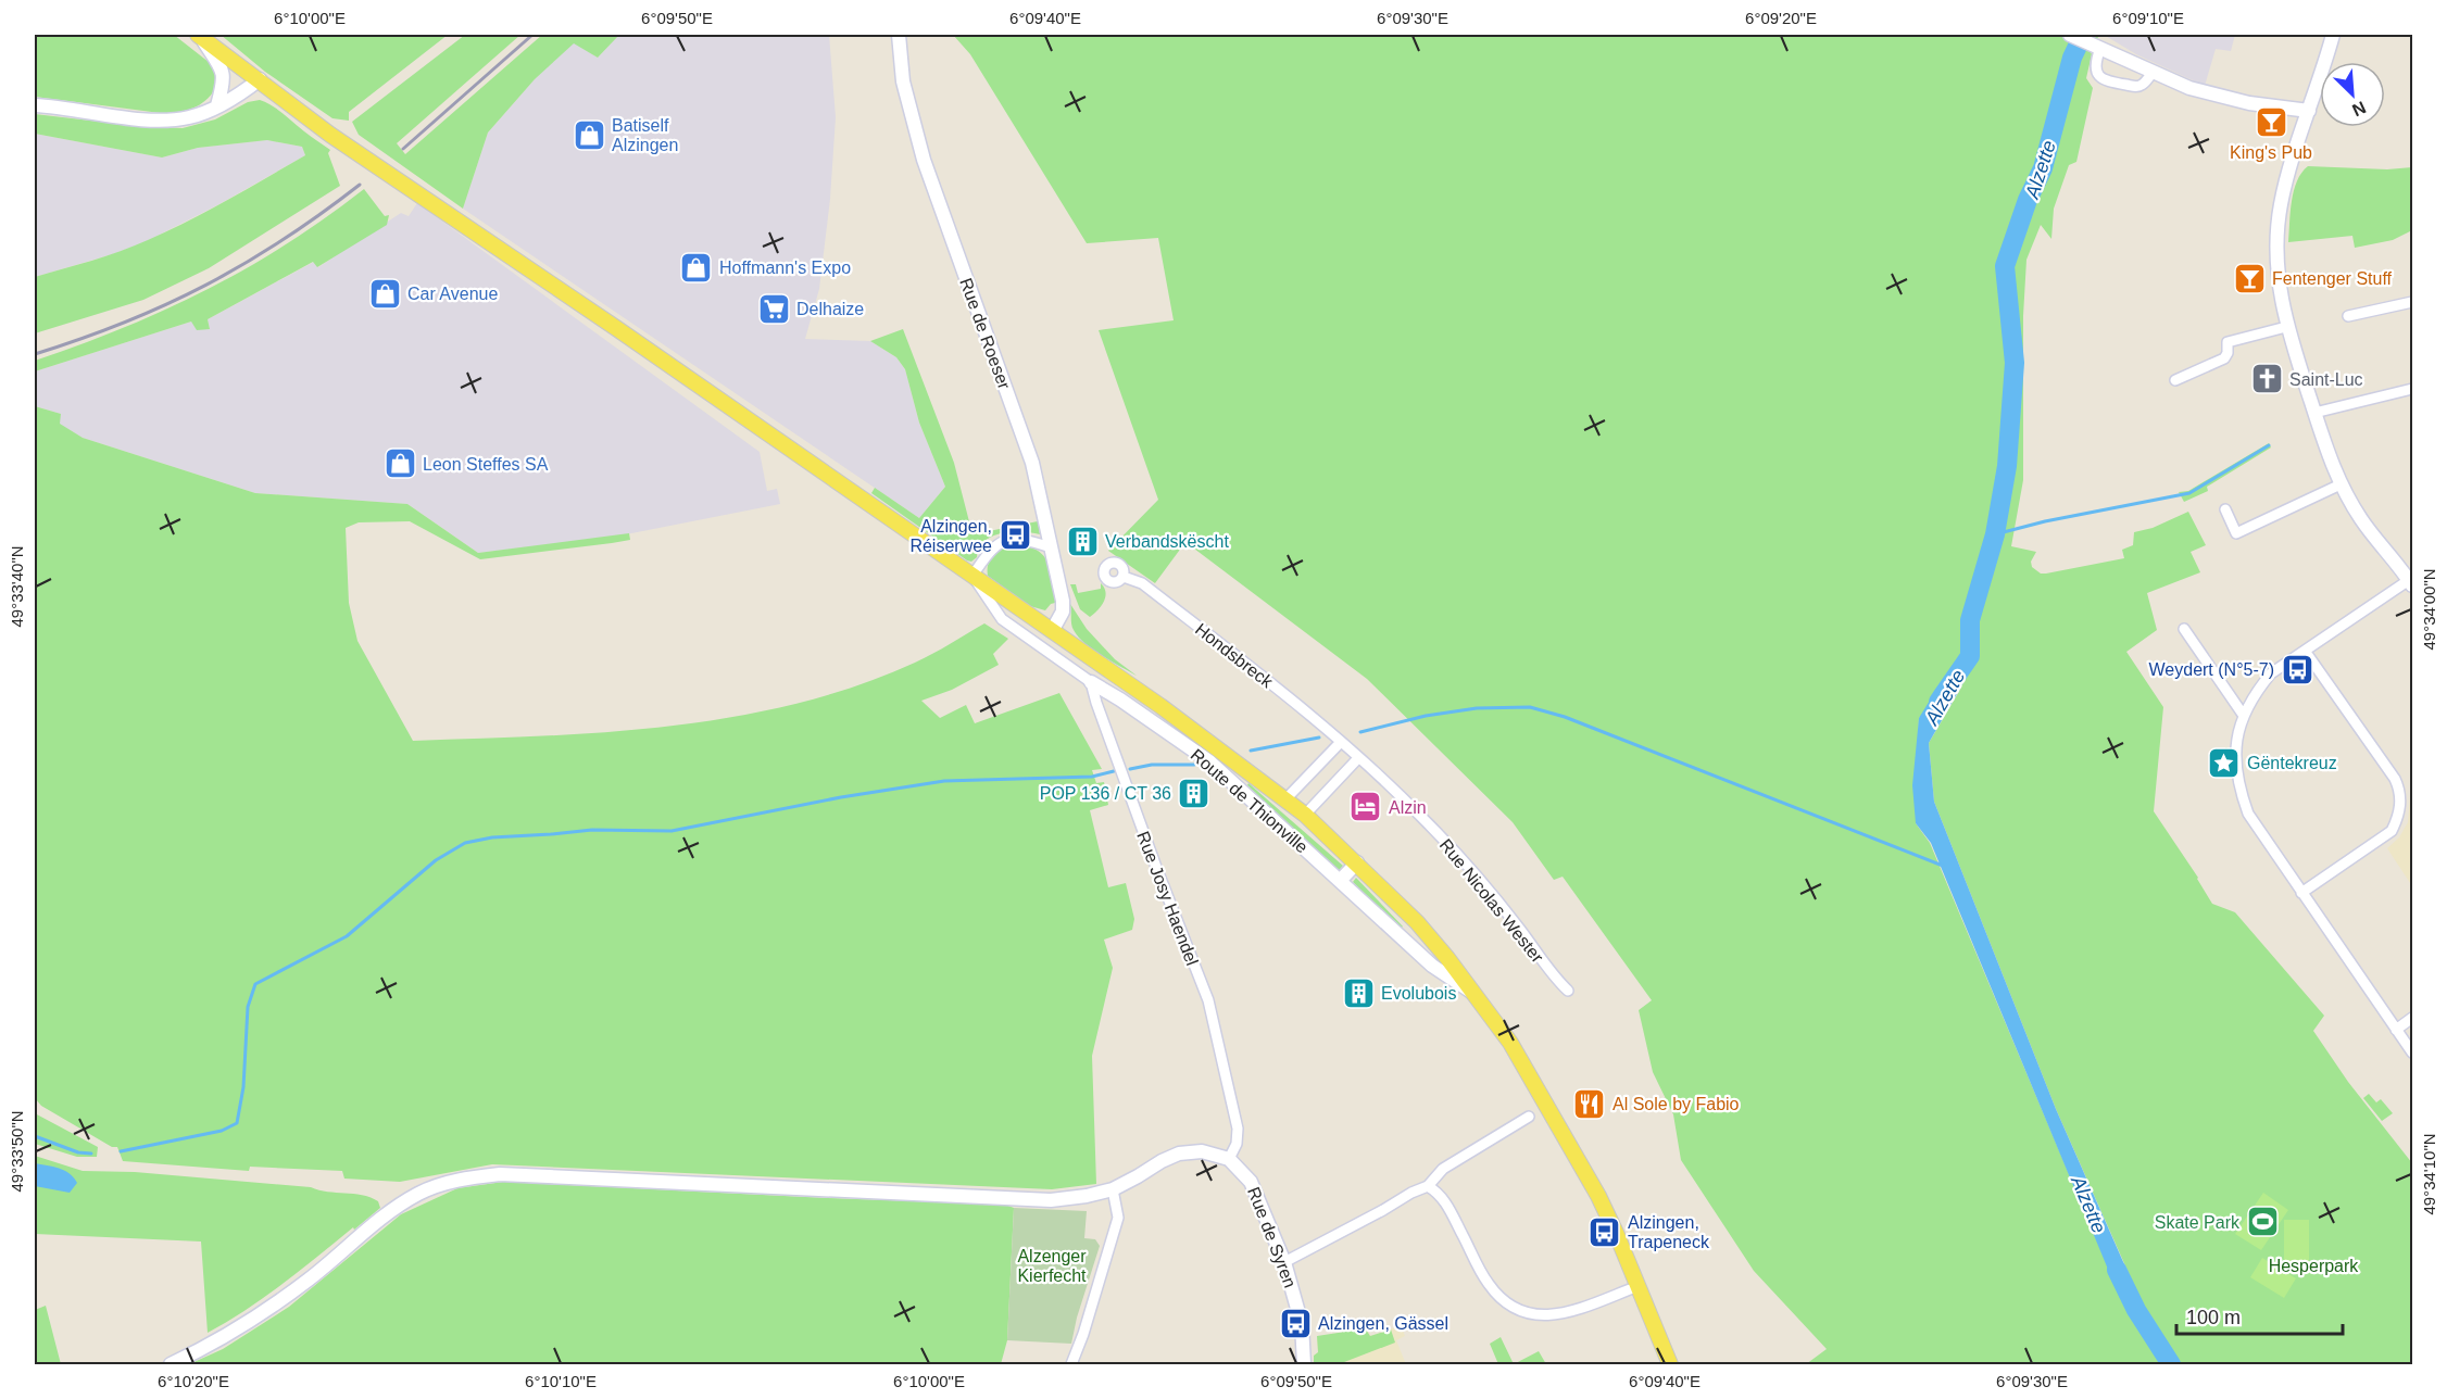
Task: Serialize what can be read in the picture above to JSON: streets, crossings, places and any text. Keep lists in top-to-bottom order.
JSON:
{
  "streets": {
    "main road": ["Rue de Roeser", "Route de Thionville", "Rue de Syren"],
    "street": ["Hondsbreck", "Rue Josy Haendel", "Rue Nicolas Wester"]
  },
  "crossings": [
    ["Hondsbreck", "Rue Nicolas Wester"],
    ["Route de Thionville", "Rue Josy Haendel"],
    ["Rue Josy Haendel", "Rue de Syren"]
  ],
  "water": ["Alzette"],
  "parks": ["Alzenger Kierfecht", "Hesperpark"],
  "places": {
    "bar": ["King's Pub", "Fentenger Stuff"],
    "shop": [
      "Batiself Alzingen",
      "Hoffmann's Expo",
      "Car Avenue",
      "Leon Steffes SA"
    ],
    "supermarket": ["Delhaize"],
    "church": ["Saint-Luc"],
    "bus stop": [
      "Alzingen, Réiserwee",
      "Weydert (N°5-7)",
      "Alzingen, Trapeneck",
      "Alzingen, Gässel"
    ],
    "building": ["Verbandskëscht", "POP 136 / CT 36", "Evolubois"],
    "place": ["Gëntekreuz"],
    "hotel": ["Alzin"],
    "restaurant": ["Al Sole by Fabio"],
    "sports": ["Skate Park"]
  },
  "scale_bar": "100 m",
  "north": "bottom right",
  "coordinates": [
    "6°10'00\"E",
    "6°09'50\"E",
    "6°09'40\"E",
    "6°09'30\"E",
    "6°09'20\"E",
    "6°09'10\"E",
    "49°33'40\"N",
    "49°34'00\"N",
    "49°33'50\"N",
    "49°34'10\"N",
    "6°10'20\"E",
    "6°10'10\"E"
  ]
}
